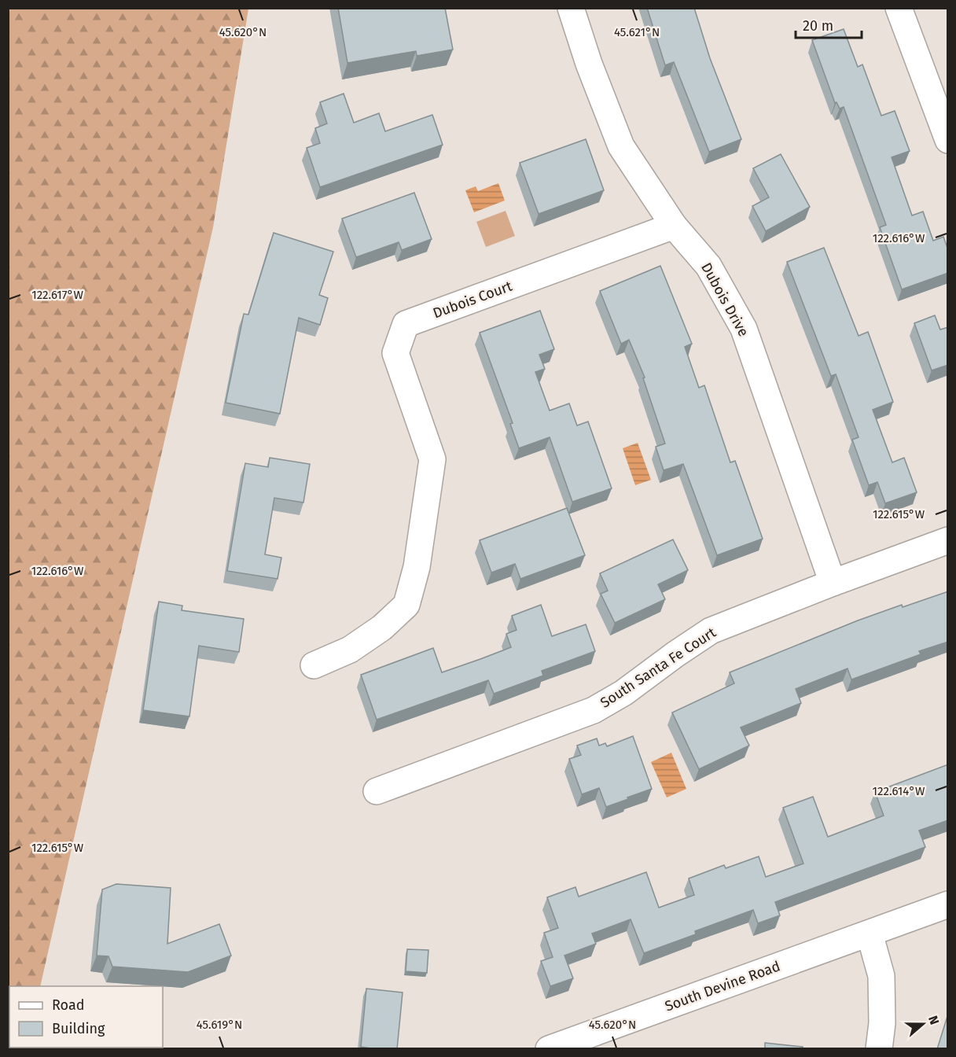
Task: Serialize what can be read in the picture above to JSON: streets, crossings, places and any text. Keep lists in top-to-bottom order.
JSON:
{
  "streets": {
    "street": [
      "Dubois Court",
      "Dubois Drive",
      "South Santa Fe Court",
      "South Devine Road"
    ]
  },
  "crossings": [
    ["Dubois Court", "Dubois Drive"],
    ["Dubois Drive", "South Santa Fe Court"]
  ],
  "legend": ["Road", "Building"],
  "scale_bar": "20 m",
  "north": "right",
  "coordinates": [
    "45.620°N",
    "45.621°N",
    "122.616°W",
    "122.617°W",
    "122.615°W",
    "122.614°W",
    "45.619°N"
  ]
}
